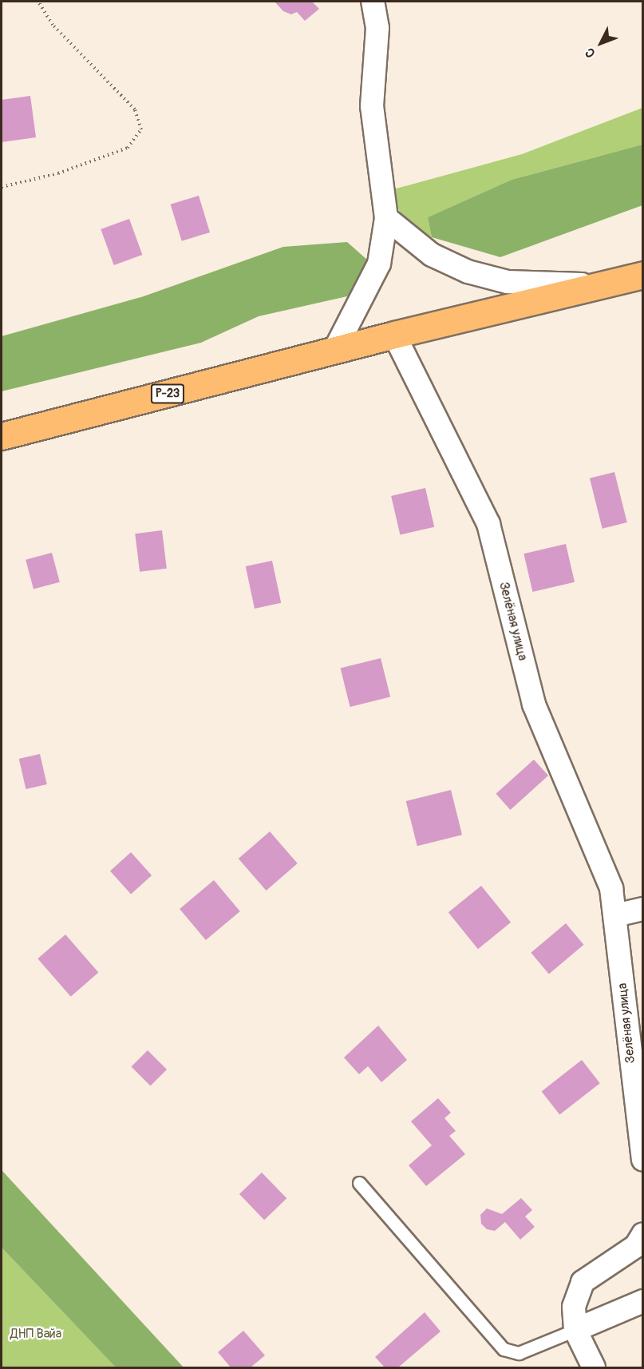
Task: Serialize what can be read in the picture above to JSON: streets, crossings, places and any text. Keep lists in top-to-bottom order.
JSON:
{
  "streets": {
    "main road": ["Р-23"],
    "street": ["Зелёная улица"]
  },
  "crossings": [
    ["Р-23", "Зелёная улица"]
  ],
  "parks": ["ДНП Вайа"],
  "north": "bottom left"
}
